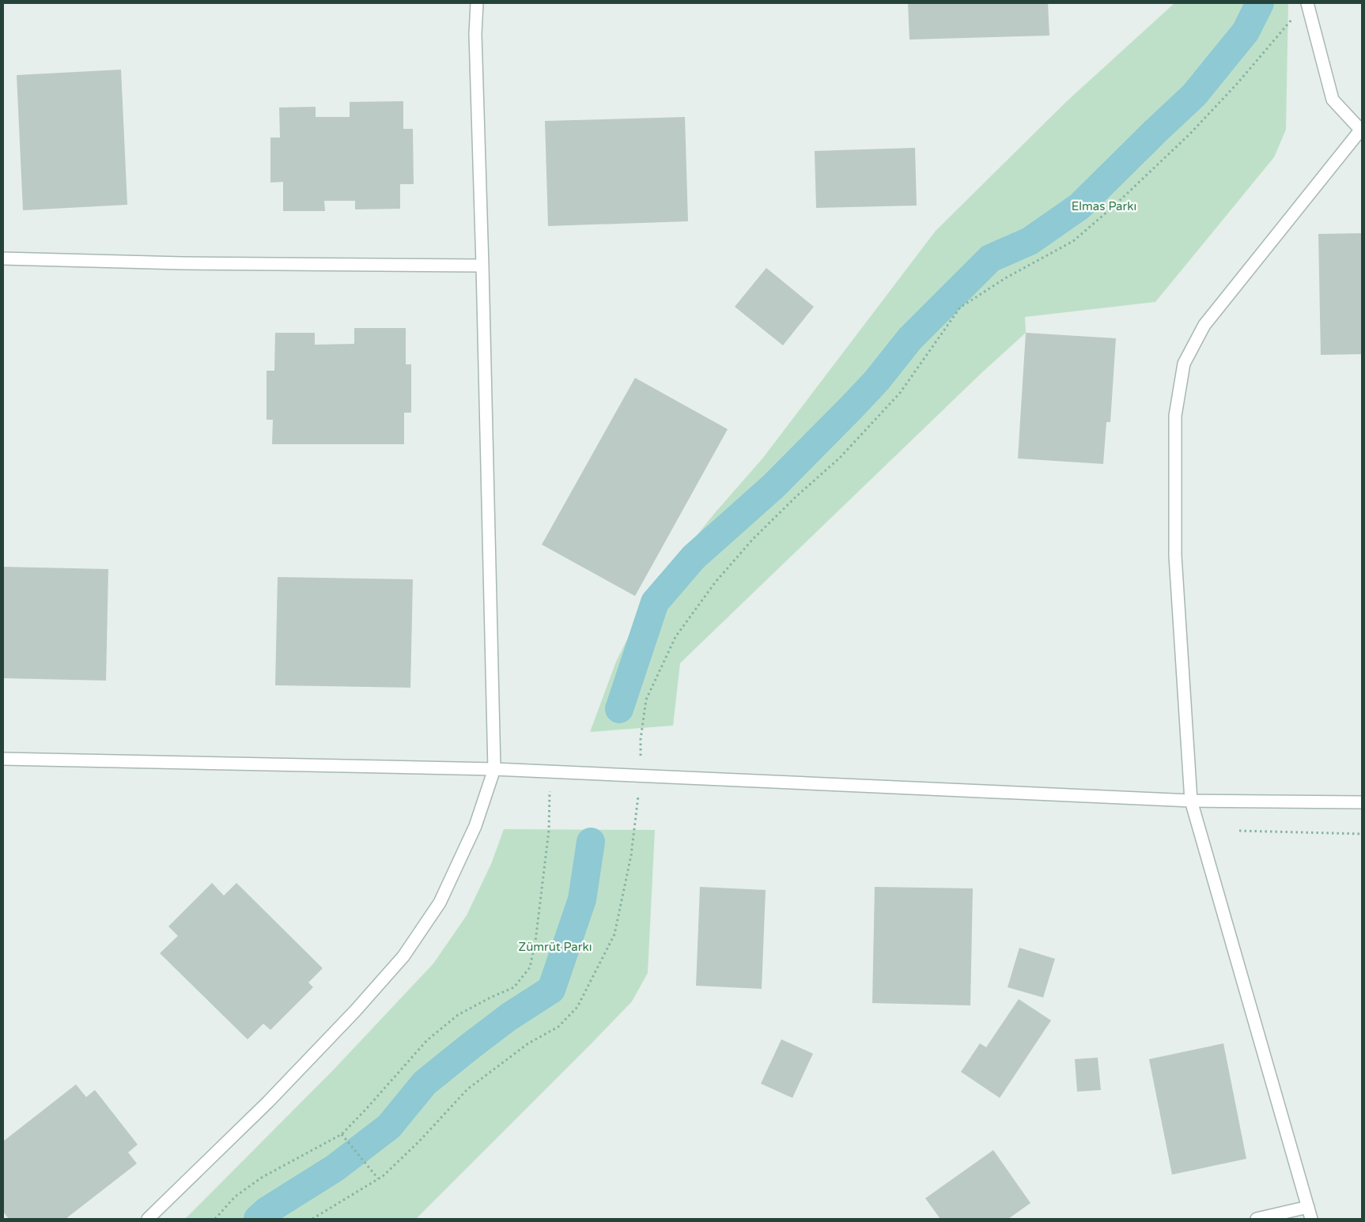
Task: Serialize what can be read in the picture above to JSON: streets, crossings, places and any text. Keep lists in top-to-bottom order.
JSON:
{
  "parks": ["Elmas Parkı", "Zümrüt Parkı"]
}
